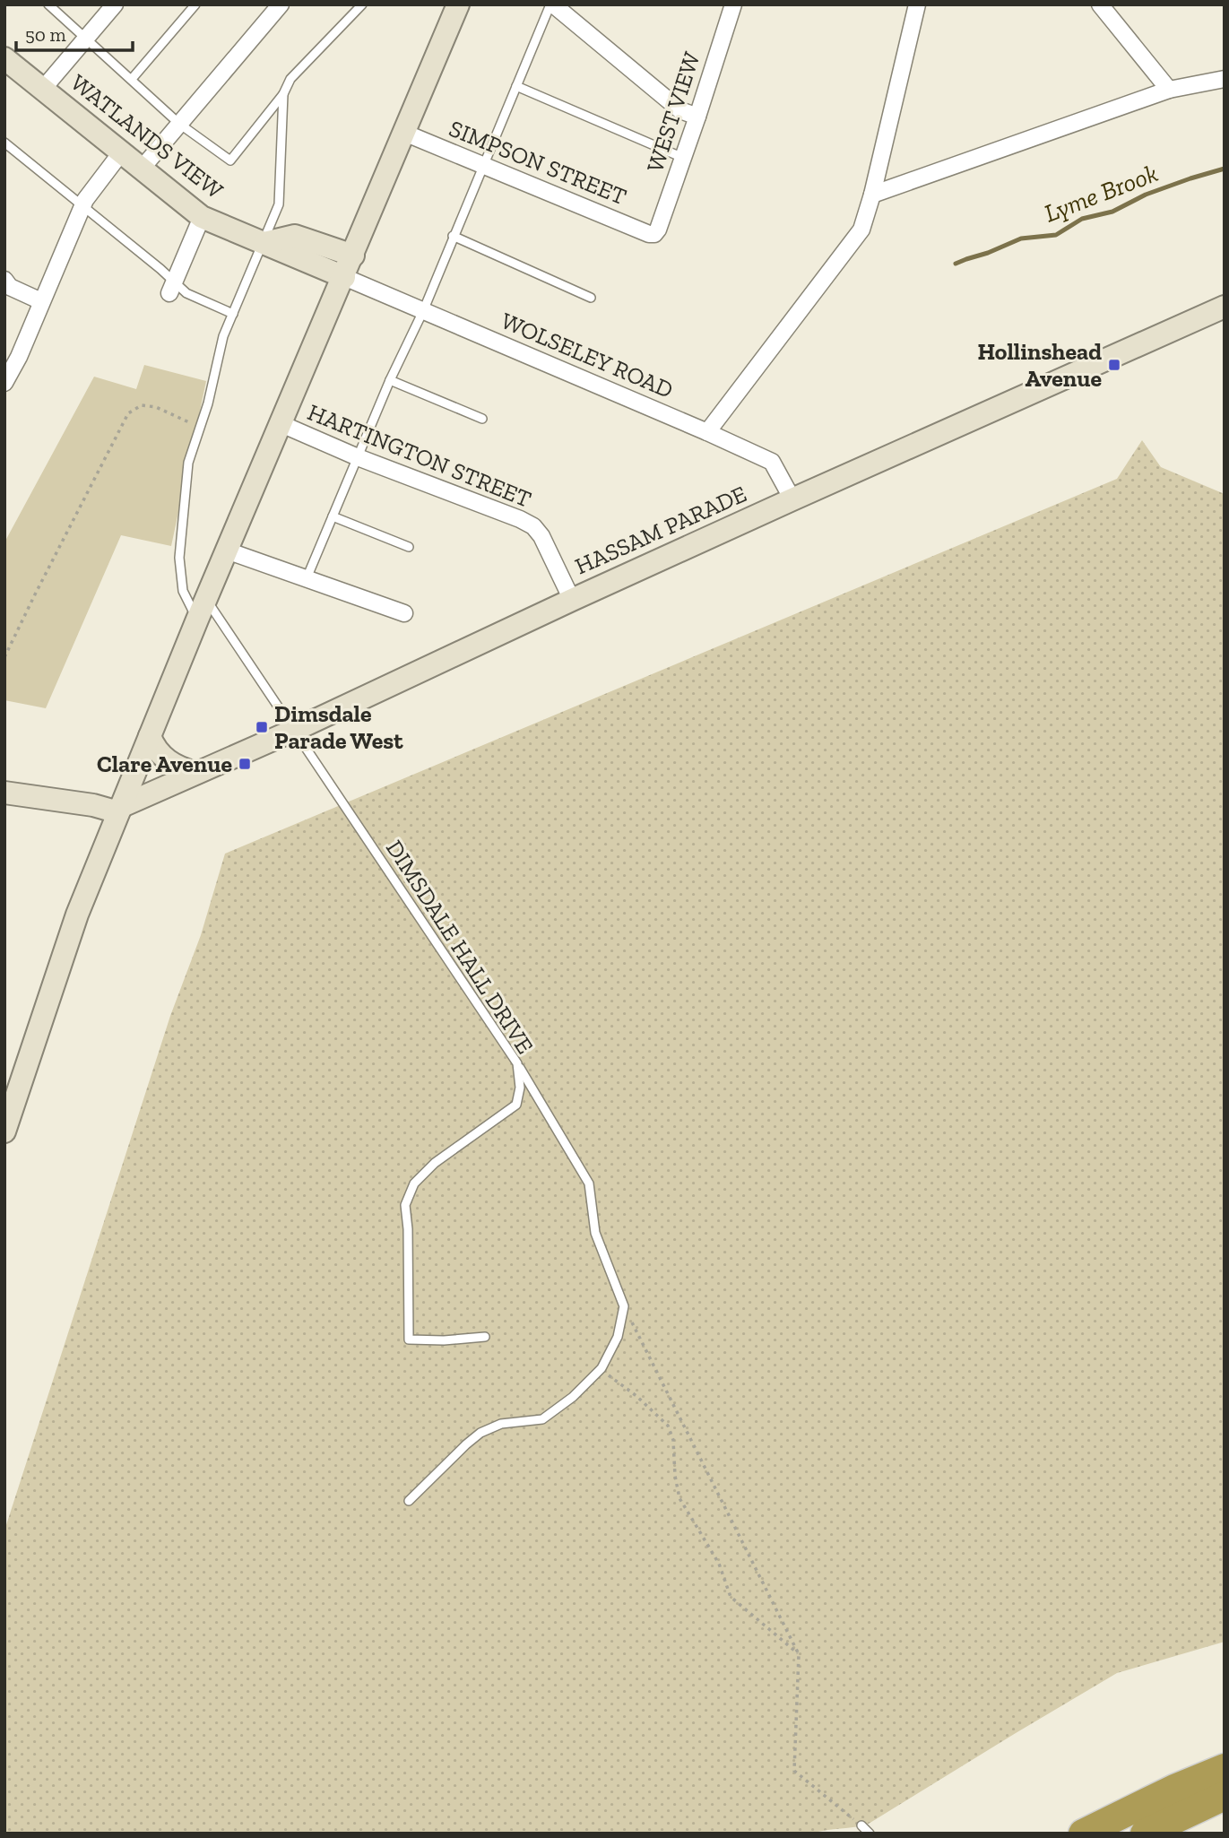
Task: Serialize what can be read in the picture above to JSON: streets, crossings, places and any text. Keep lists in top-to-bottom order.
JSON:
{
  "streets": {
    "main road": ["WATLANDS VIEW", "HASSAM PARADE"],
    "street": [
      "WEST VIEW",
      "SIMPSON STREET",
      "WOLSELEY ROAD",
      "HARTINGTON STREET"
    ],
    "lane": ["DIMSDALE HALL DRIVE"]
  },
  "crossings": [
    ["WEST VIEW", "SIMPSON STREET"],
    ["WATLANDS VIEW", "WOLSELEY ROAD"],
    ["WATLANDS VIEW", "DIMSDALE HALL DRIVE"],
    ["WOLSELEY ROAD", "HASSAM PARADE"],
    ["HARTINGTON STREET", "HASSAM PARADE"],
    ["HASSAM PARADE", "DIMSDALE HALL DRIVE"]
  ],
  "water": ["Lyme Brook"],
  "places": {
    "transit": ["Hollinshead Avenue", "Dimsdale Parade West", "Clare Avenue"]
  },
  "scale_bar": "50 m"
}
